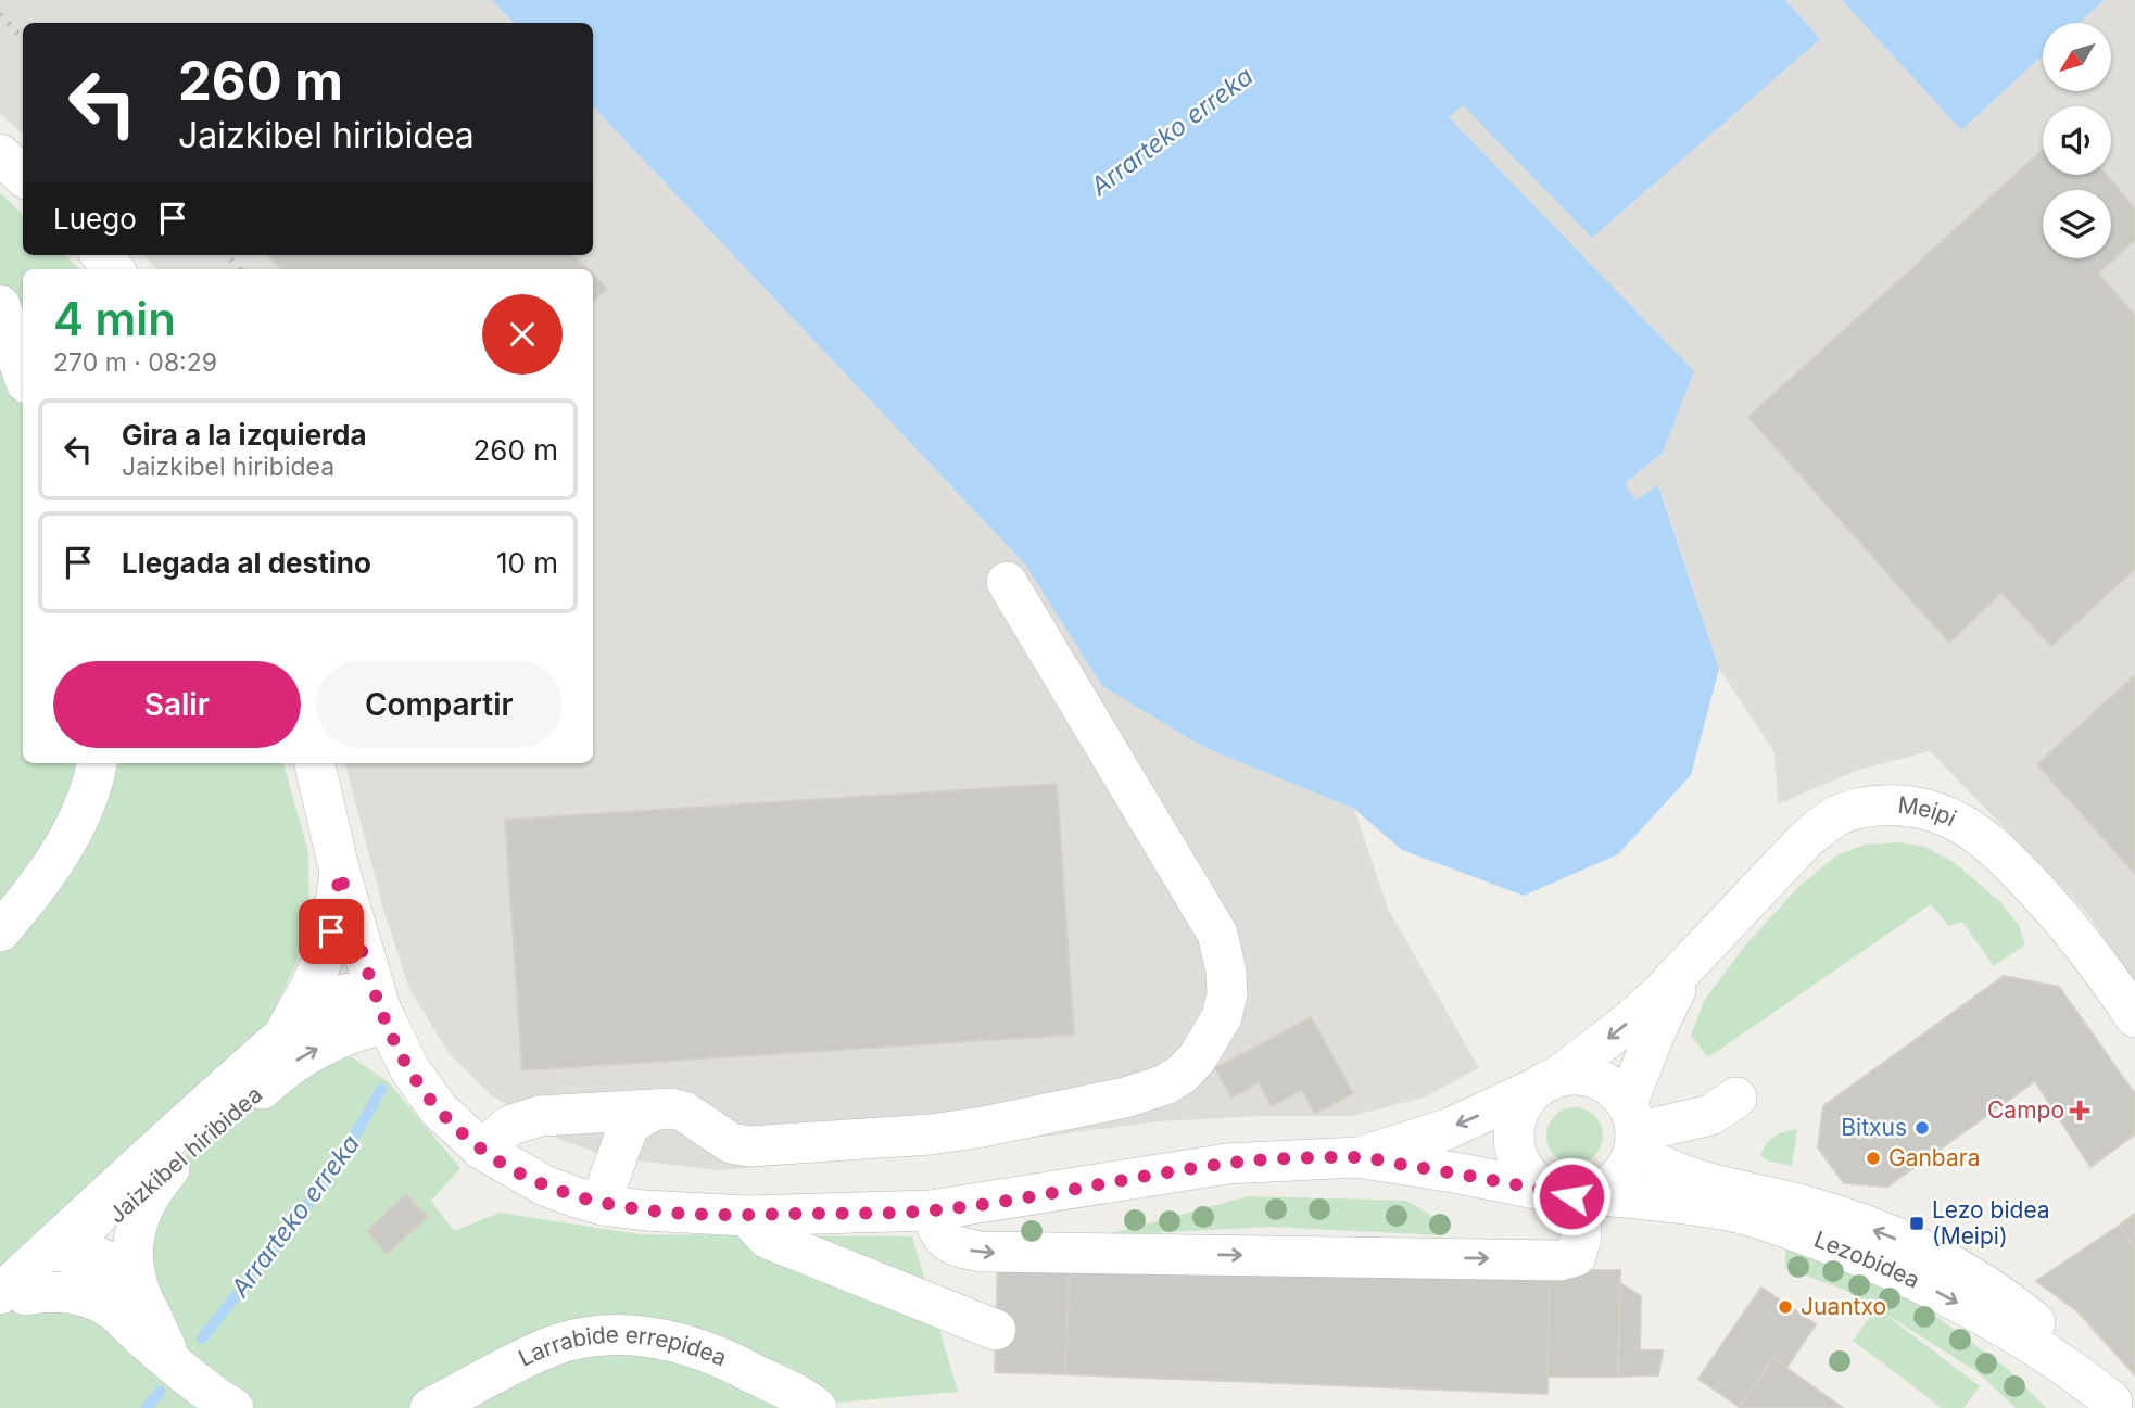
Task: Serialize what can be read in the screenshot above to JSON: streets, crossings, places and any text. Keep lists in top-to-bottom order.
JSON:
{
  "streets": {
    "street": [
      "Meipi",
      "Jaizkibel hiribidea",
      "Lezobidea",
      "Larrabide errepidea"
    ]
  },
  "crossings": [
    ["Meipi", "Lezobidea"]
  ],
  "water": ["Arrarteko erreka"],
  "places": {
    "health": ["Campo"],
    "other": ["Bitxus", "Ganbara", "Juantxo"],
    "transit": ["Lezo bidea (Meipi)"]
  },
  "north": "bottom left",
  "page": {
    "turn": ["260 m", "Jaizkibel hiribidea"],
    "then": "Luego",
    "heading": ["4 min", "270 m · 08:29"],
    "list": [
      {
        "name": "Gira a la izquierda",
        "note": "Jaizkibel hiribidea",
        "value": "260 m"
      },
      {
        "name": "Llegada al destino",
        "value": "10 m"
      }
    ],
    "buttons": ["Salir", "Compartir"]
  }
}
